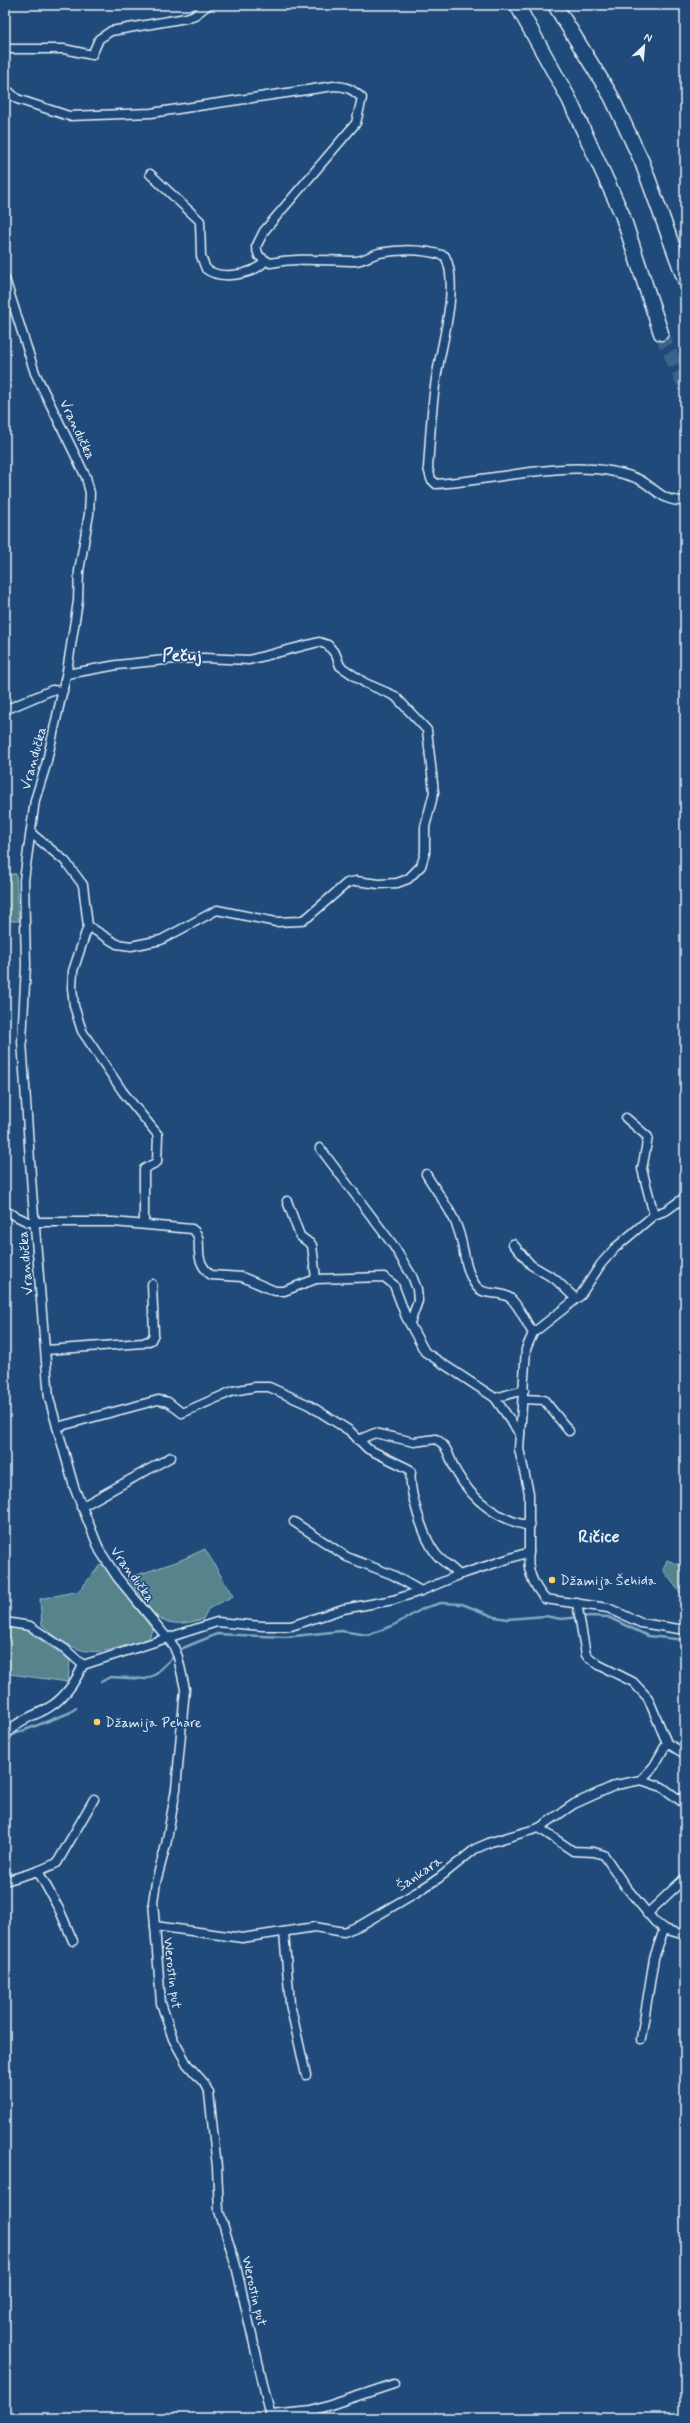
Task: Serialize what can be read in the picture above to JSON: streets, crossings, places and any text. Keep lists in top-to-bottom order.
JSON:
{
  "streets": {
    "street": ["Vrandučka", "Šankara", "Werostin put"]
  },
  "crossings": [
    ["Vrandučka", "Werostin put"],
    ["Šankara", "Werostin put"]
  ],
  "districts": ["Pečuj", "Ričice"],
  "places": ["Džamija Šehida", "Džamija Pehare"],
  "north": "top right"
}
